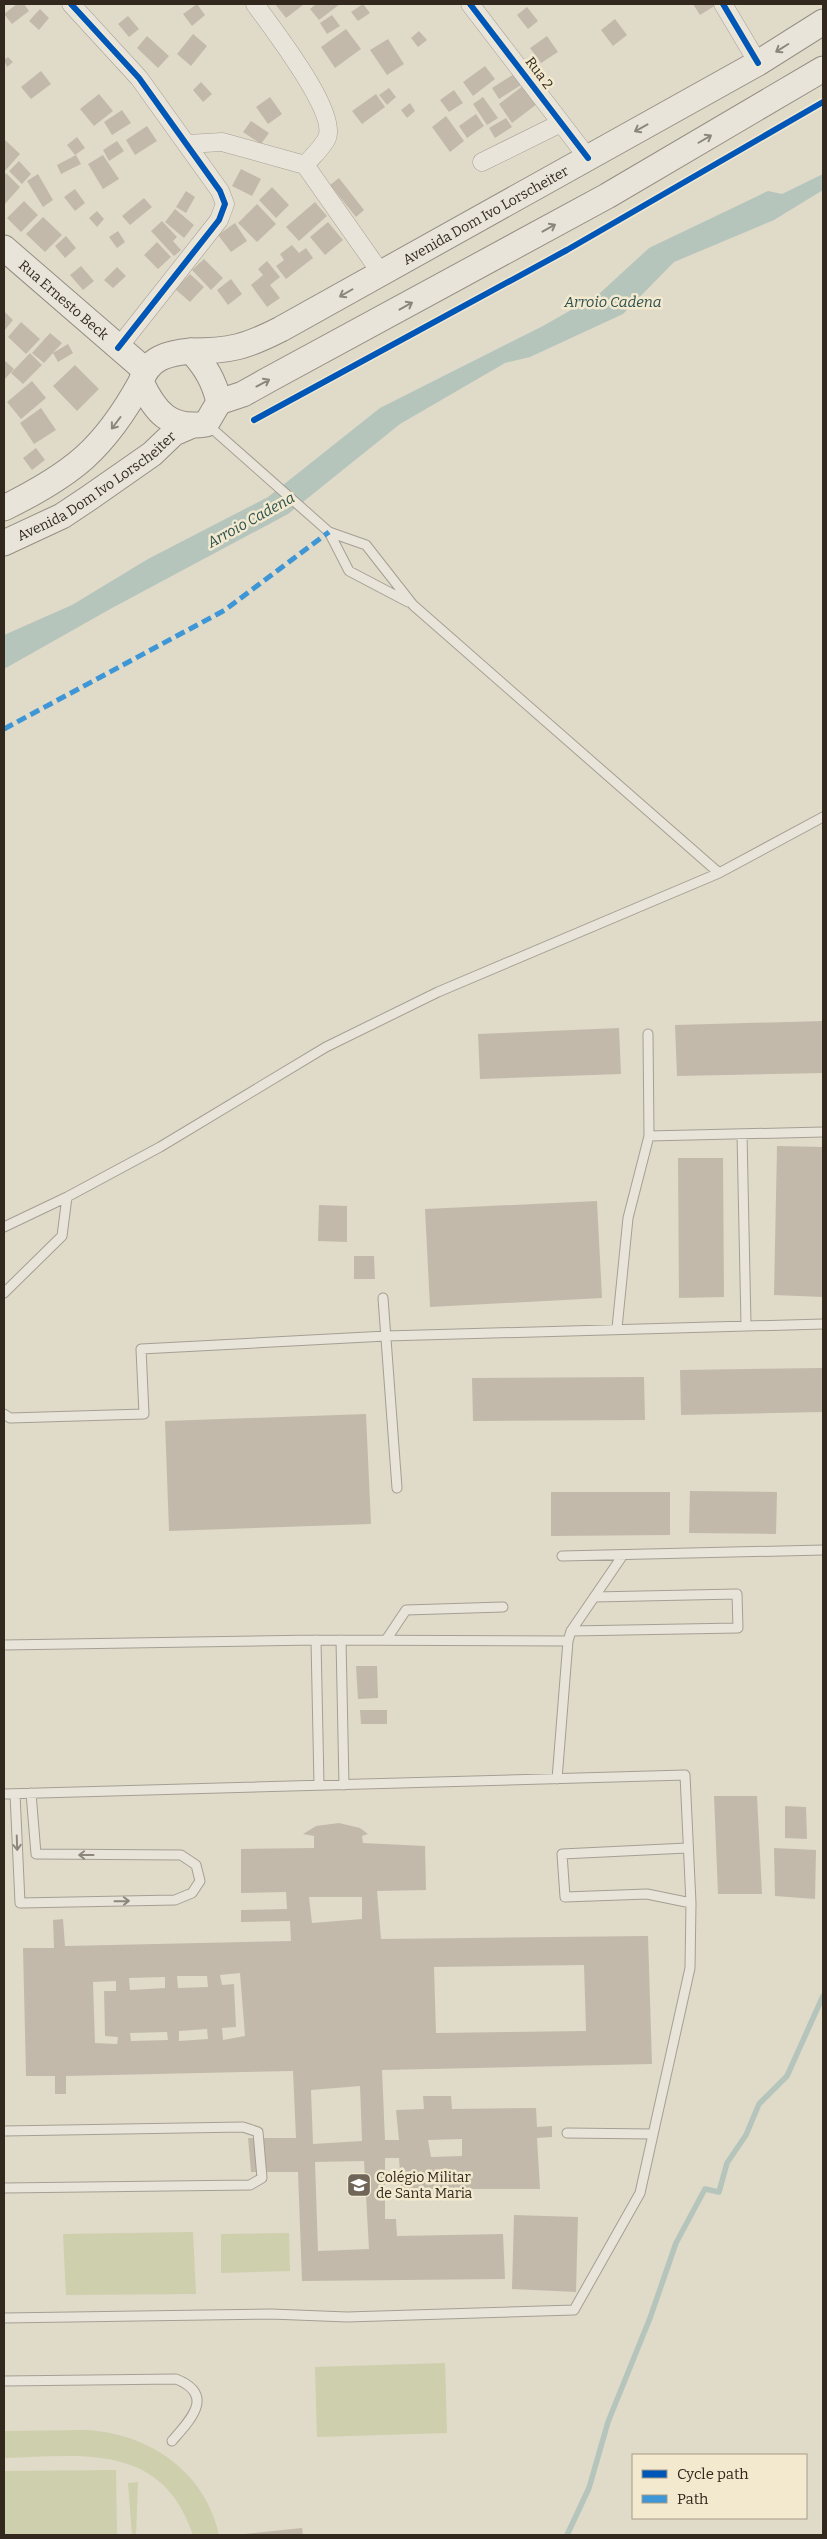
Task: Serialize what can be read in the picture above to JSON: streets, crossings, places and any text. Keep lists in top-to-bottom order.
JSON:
{
  "streets": {
    "main road": ["Avenida Dom Ivo Lorscheiter", "Rua Ernesto Beck"],
    "street": ["Rua 2"]
  },
  "crossings": [
    ["Rua 2", "Avenida Dom Ivo Lorscheiter"],
    ["Avenida Dom Ivo Lorscheiter", "Rua Ernesto Beck"]
  ],
  "water": ["Arroio Cadena"],
  "places": {
    "school or university": ["Colégio Militar de Santa Maria"]
  },
  "legend": ["Cycle path", "Path"]
}
